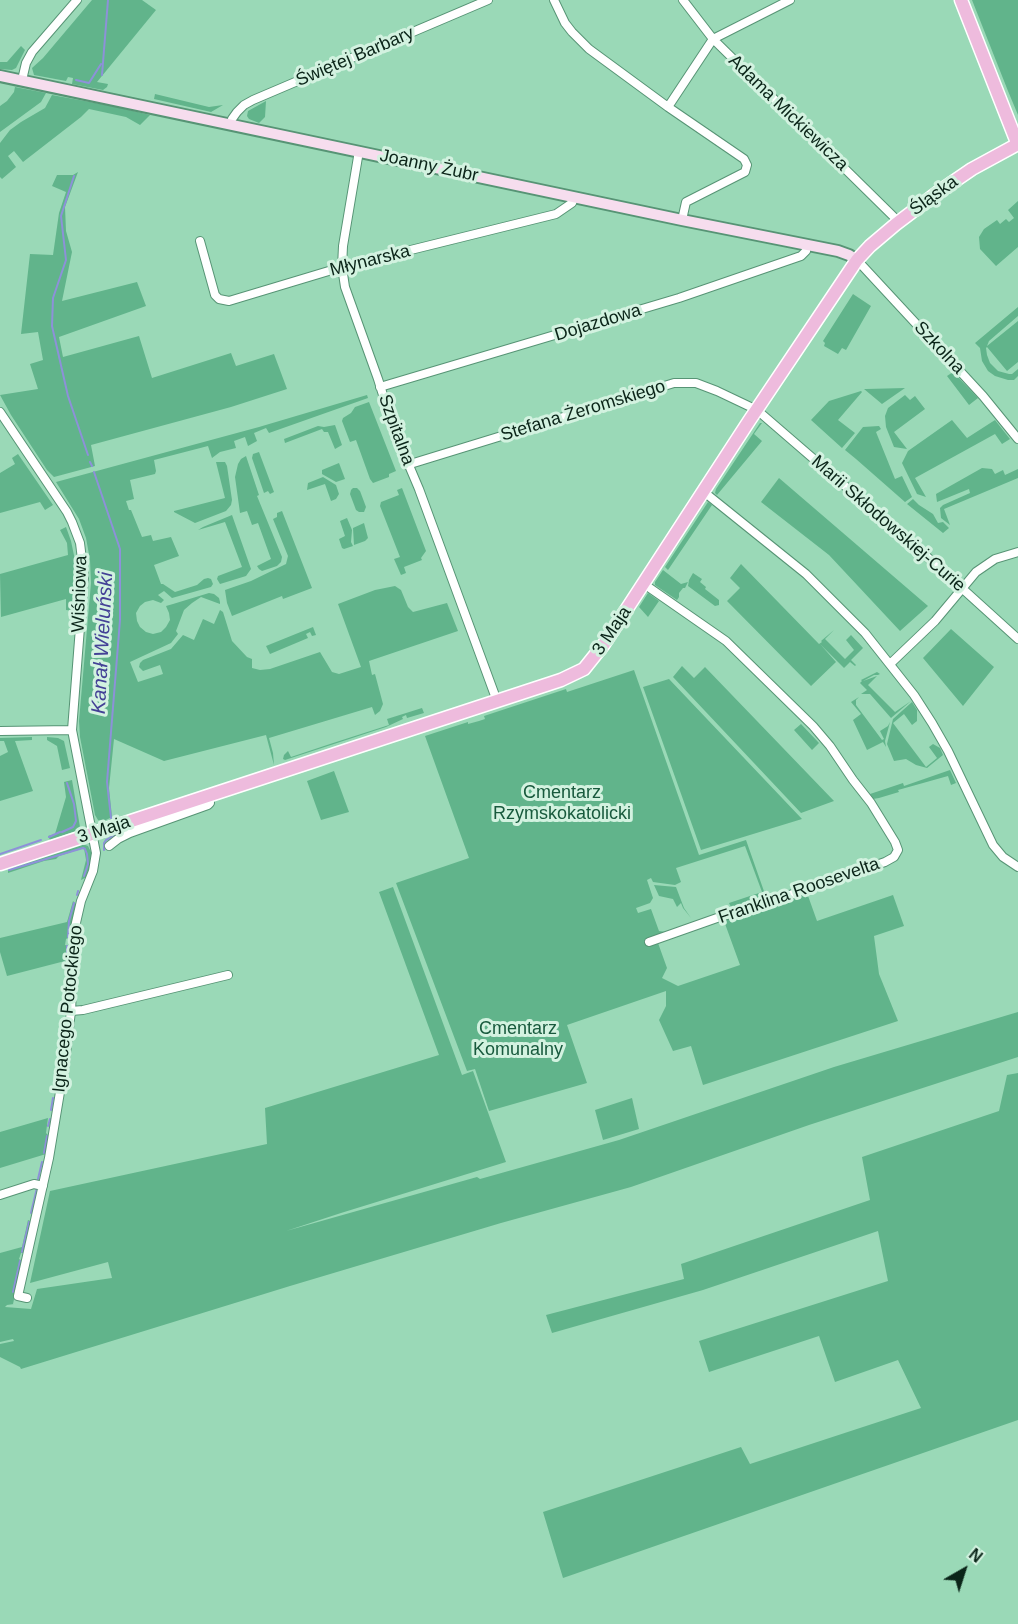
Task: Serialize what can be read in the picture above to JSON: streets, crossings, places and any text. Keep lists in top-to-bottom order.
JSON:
{
  "streets": {
    "main road": ["Śląska", "3 Maja"],
    "street": [
      "Świętej Barbary",
      "Adama Mickiewicza",
      "Joanny Żubr",
      "Młynarska",
      "Dojazdowa",
      "Szkolna",
      "Stefana Żeromskiego",
      "Szpitalna",
      "Marii Skłodowskiej-Curie",
      "Wiśniowa",
      "Franklina Roosevelta",
      "Ignacego Potockiego"
    ]
  },
  "crossings": [
    ["Świętej Barbary", "Joanny Żubr"],
    ["Adama Mickiewicza", "Śląska"],
    ["Joanny Żubr", "Śląska"],
    ["Joanny Żubr", "Młynarska"],
    ["Joanny Żubr", "Dojazdowa"],
    ["Joanny Żubr", "Szkolna"],
    ["Joanny Żubr", "Szpitalna"],
    ["Joanny Żubr", "3 Maja"],
    ["Śląska", "Szkolna"],
    ["Śląska", "3 Maja"],
    ["Młynarska", "Szpitalna"],
    ["Dojazdowa", "Szpitalna"],
    ["Szkolna", "3 Maja"],
    ["Stefana Żeromskiego", "Szpitalna"],
    ["Stefana Żeromskiego", "Marii Skłodowskiej-Curie"],
    ["Stefana Żeromskiego", "3 Maja"],
    ["Szpitalna", "3 Maja"],
    ["Marii Skłodowskiej-Curie", "3 Maja"],
    ["Wiśniowa", "3 Maja"],
    ["Wiśniowa", "Ignacego Potockiego"],
    ["3 Maja", "Franklina Roosevelta"],
    ["3 Maja", "Ignacego Potockiego"]
  ],
  "water": ["Kanał Wieluński"],
  "parks": ["Cmentarz Rzymskokatolicki", "Cmentarz Komunalny"],
  "north": "top right"
}
